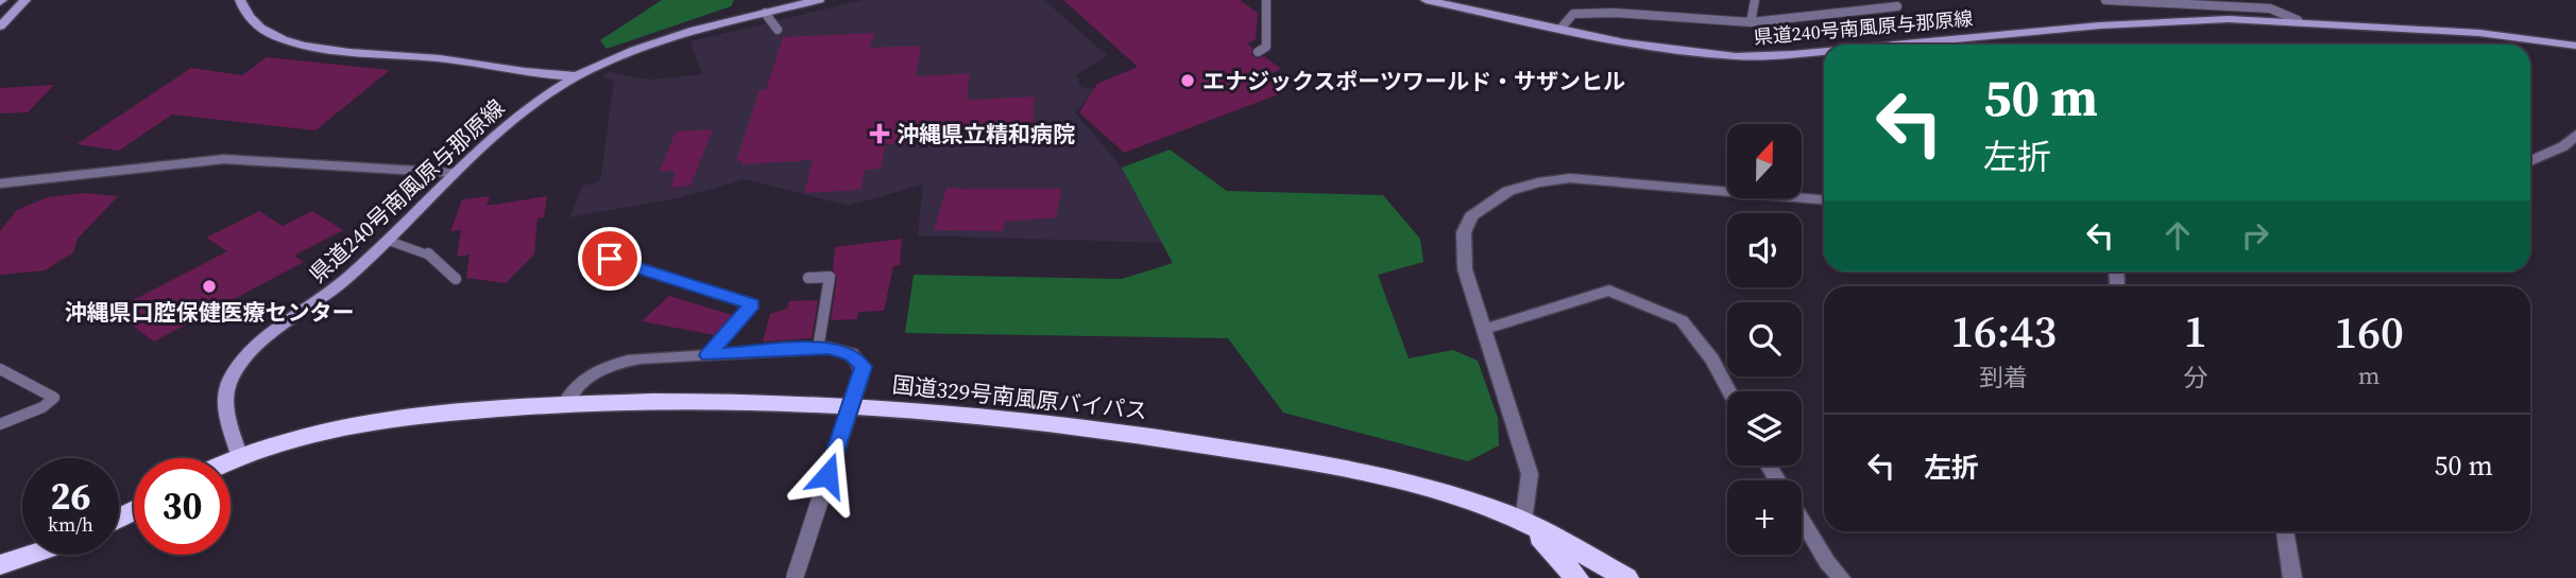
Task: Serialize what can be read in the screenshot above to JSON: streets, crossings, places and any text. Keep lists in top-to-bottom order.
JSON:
{
  "streets": {
    "highway": ["国道329号南風原バイパス"],
    "main road": ["県道240号南風原与那原線"]
  },
  "crossings": [
    ["県道240号南風原与那原線", "国道329号南風原バイパス"]
  ],
  "places": {
    "other": ["エナジックスポーツワールド・サザンヒル", "沖縄県口腔保健医療センター"],
    "health": ["沖縄県立精和病院"]
  },
  "north": "top",
  "page": {
    "turn": ["50 m", "左折"],
    "map_buttons": "+",
    "eta": [
      "16:43",
      "到着",
      "1",
      "分",
      "160",
      "m"
    ],
    "list": [
      {
        "name": "左折",
        "value": "50 m"
      }
    ],
    "speed": "26 km/h",
    "limit": "30"
  }
}
